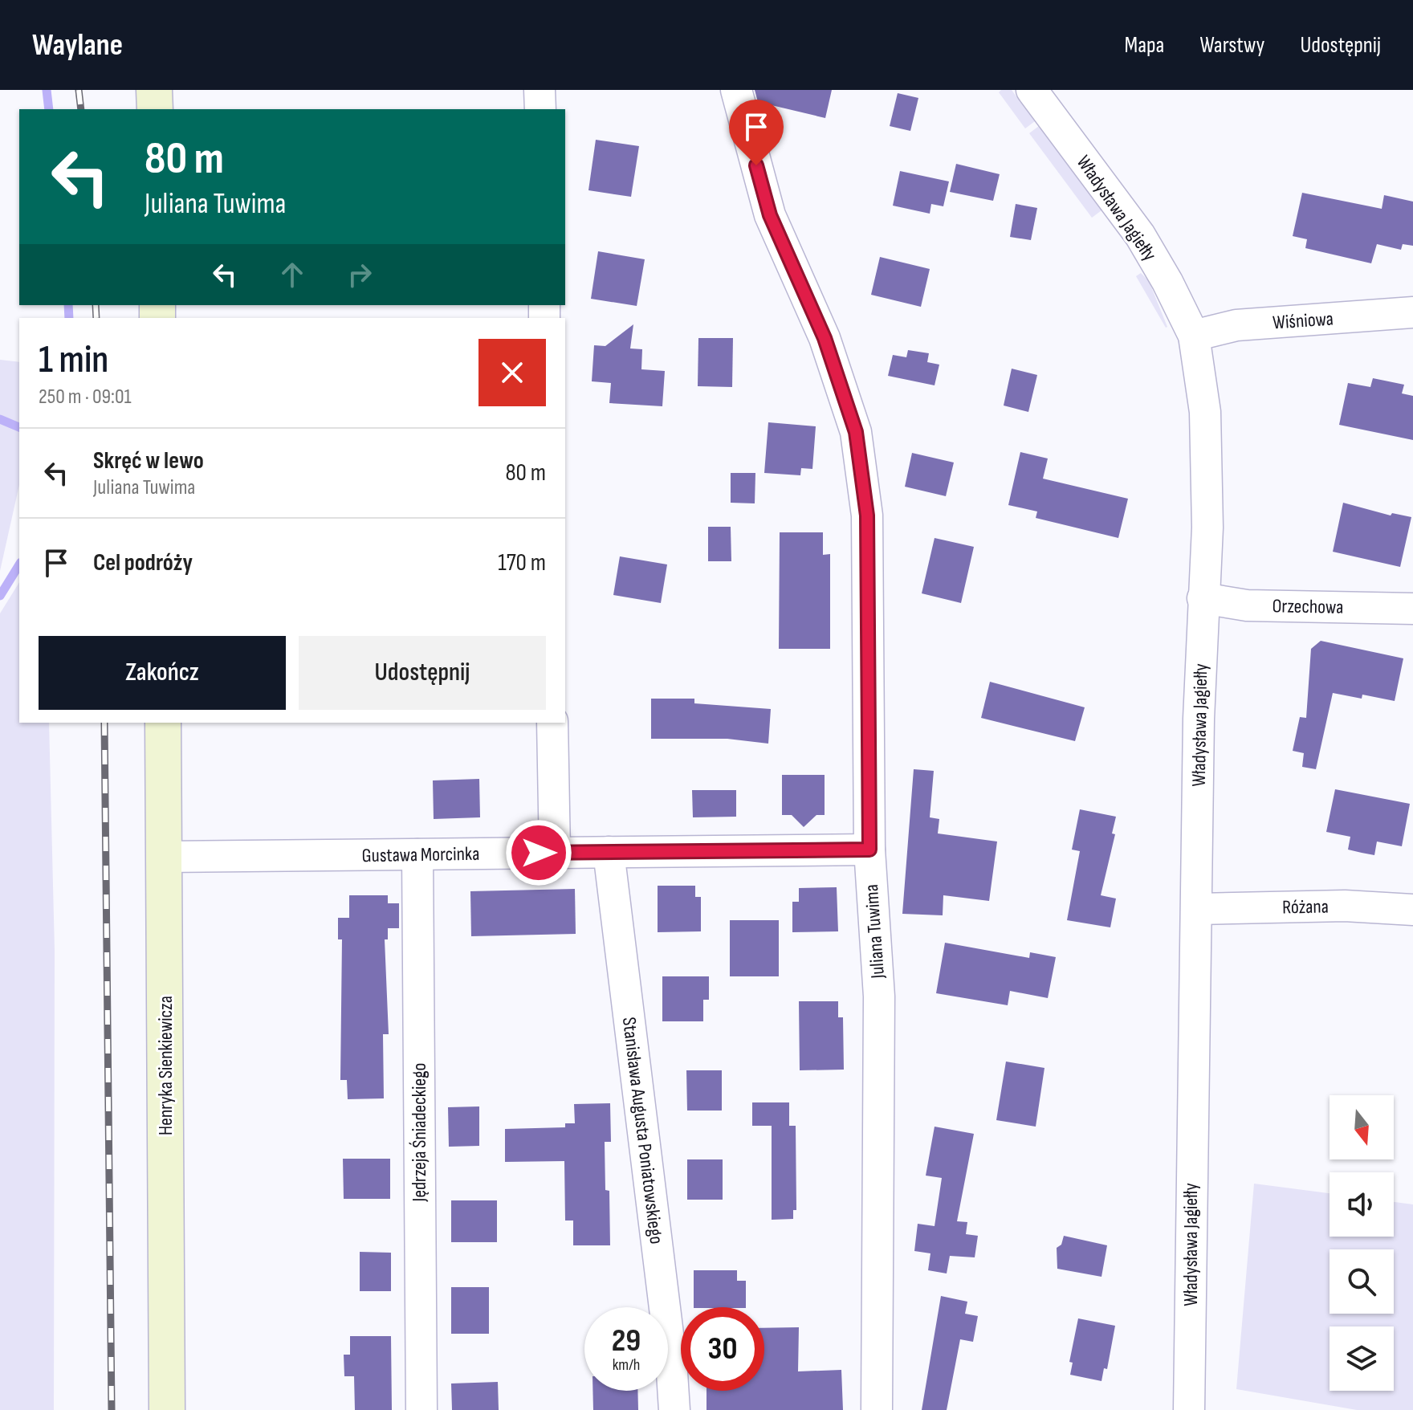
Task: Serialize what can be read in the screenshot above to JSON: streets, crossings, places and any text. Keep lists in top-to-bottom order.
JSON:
{
  "streets": {
    "main road": ["Henryka Sienkiewicza"],
    "street": [
      "Władysława Jagiełły",
      "Wiśniowa",
      "Orzechowa",
      "Gustawa Morcinka",
      "Różana",
      "Juliana Tuwima",
      "Stanisława Augusta Poniatowskiego",
      "Jędrzeja Śniadeckiego"
    ]
  },
  "crossings": [
    ["Władysława Jagiełły", "Wiśniowa"],
    ["Władysława Jagiełły", "Orzechowa"],
    ["Władysława Jagiełły", "Różana"],
    ["Gustawa Morcinka", "Juliana Tuwima"],
    ["Gustawa Morcinka", "Henryka Sienkiewicza"],
    ["Gustawa Morcinka", "Stanisława Augusta Poniatowskiego"],
    ["Gustawa Morcinka", "Jędrzeja Śniadeckiego"]
  ],
  "north": "bottom",
  "page": {
    "header": "Waylane",
    "nav": ["Mapa", "Warstwy", "Udostępnij"],
    "turn": ["80 m", "Juliana Tuwima"],
    "heading": ["1 min", "250 m · 09:01"],
    "list": [
      {
        "name": "Skręć w lewo",
        "note": "Juliana Tuwima",
        "value": "80 m"
      },
      {
        "name": "Cel podróży",
        "value": "170 m"
      }
    ],
    "buttons": ["Zakończ", "Udostępnij"],
    "speed": "29 km/h",
    "limit": "30"
  }
}
